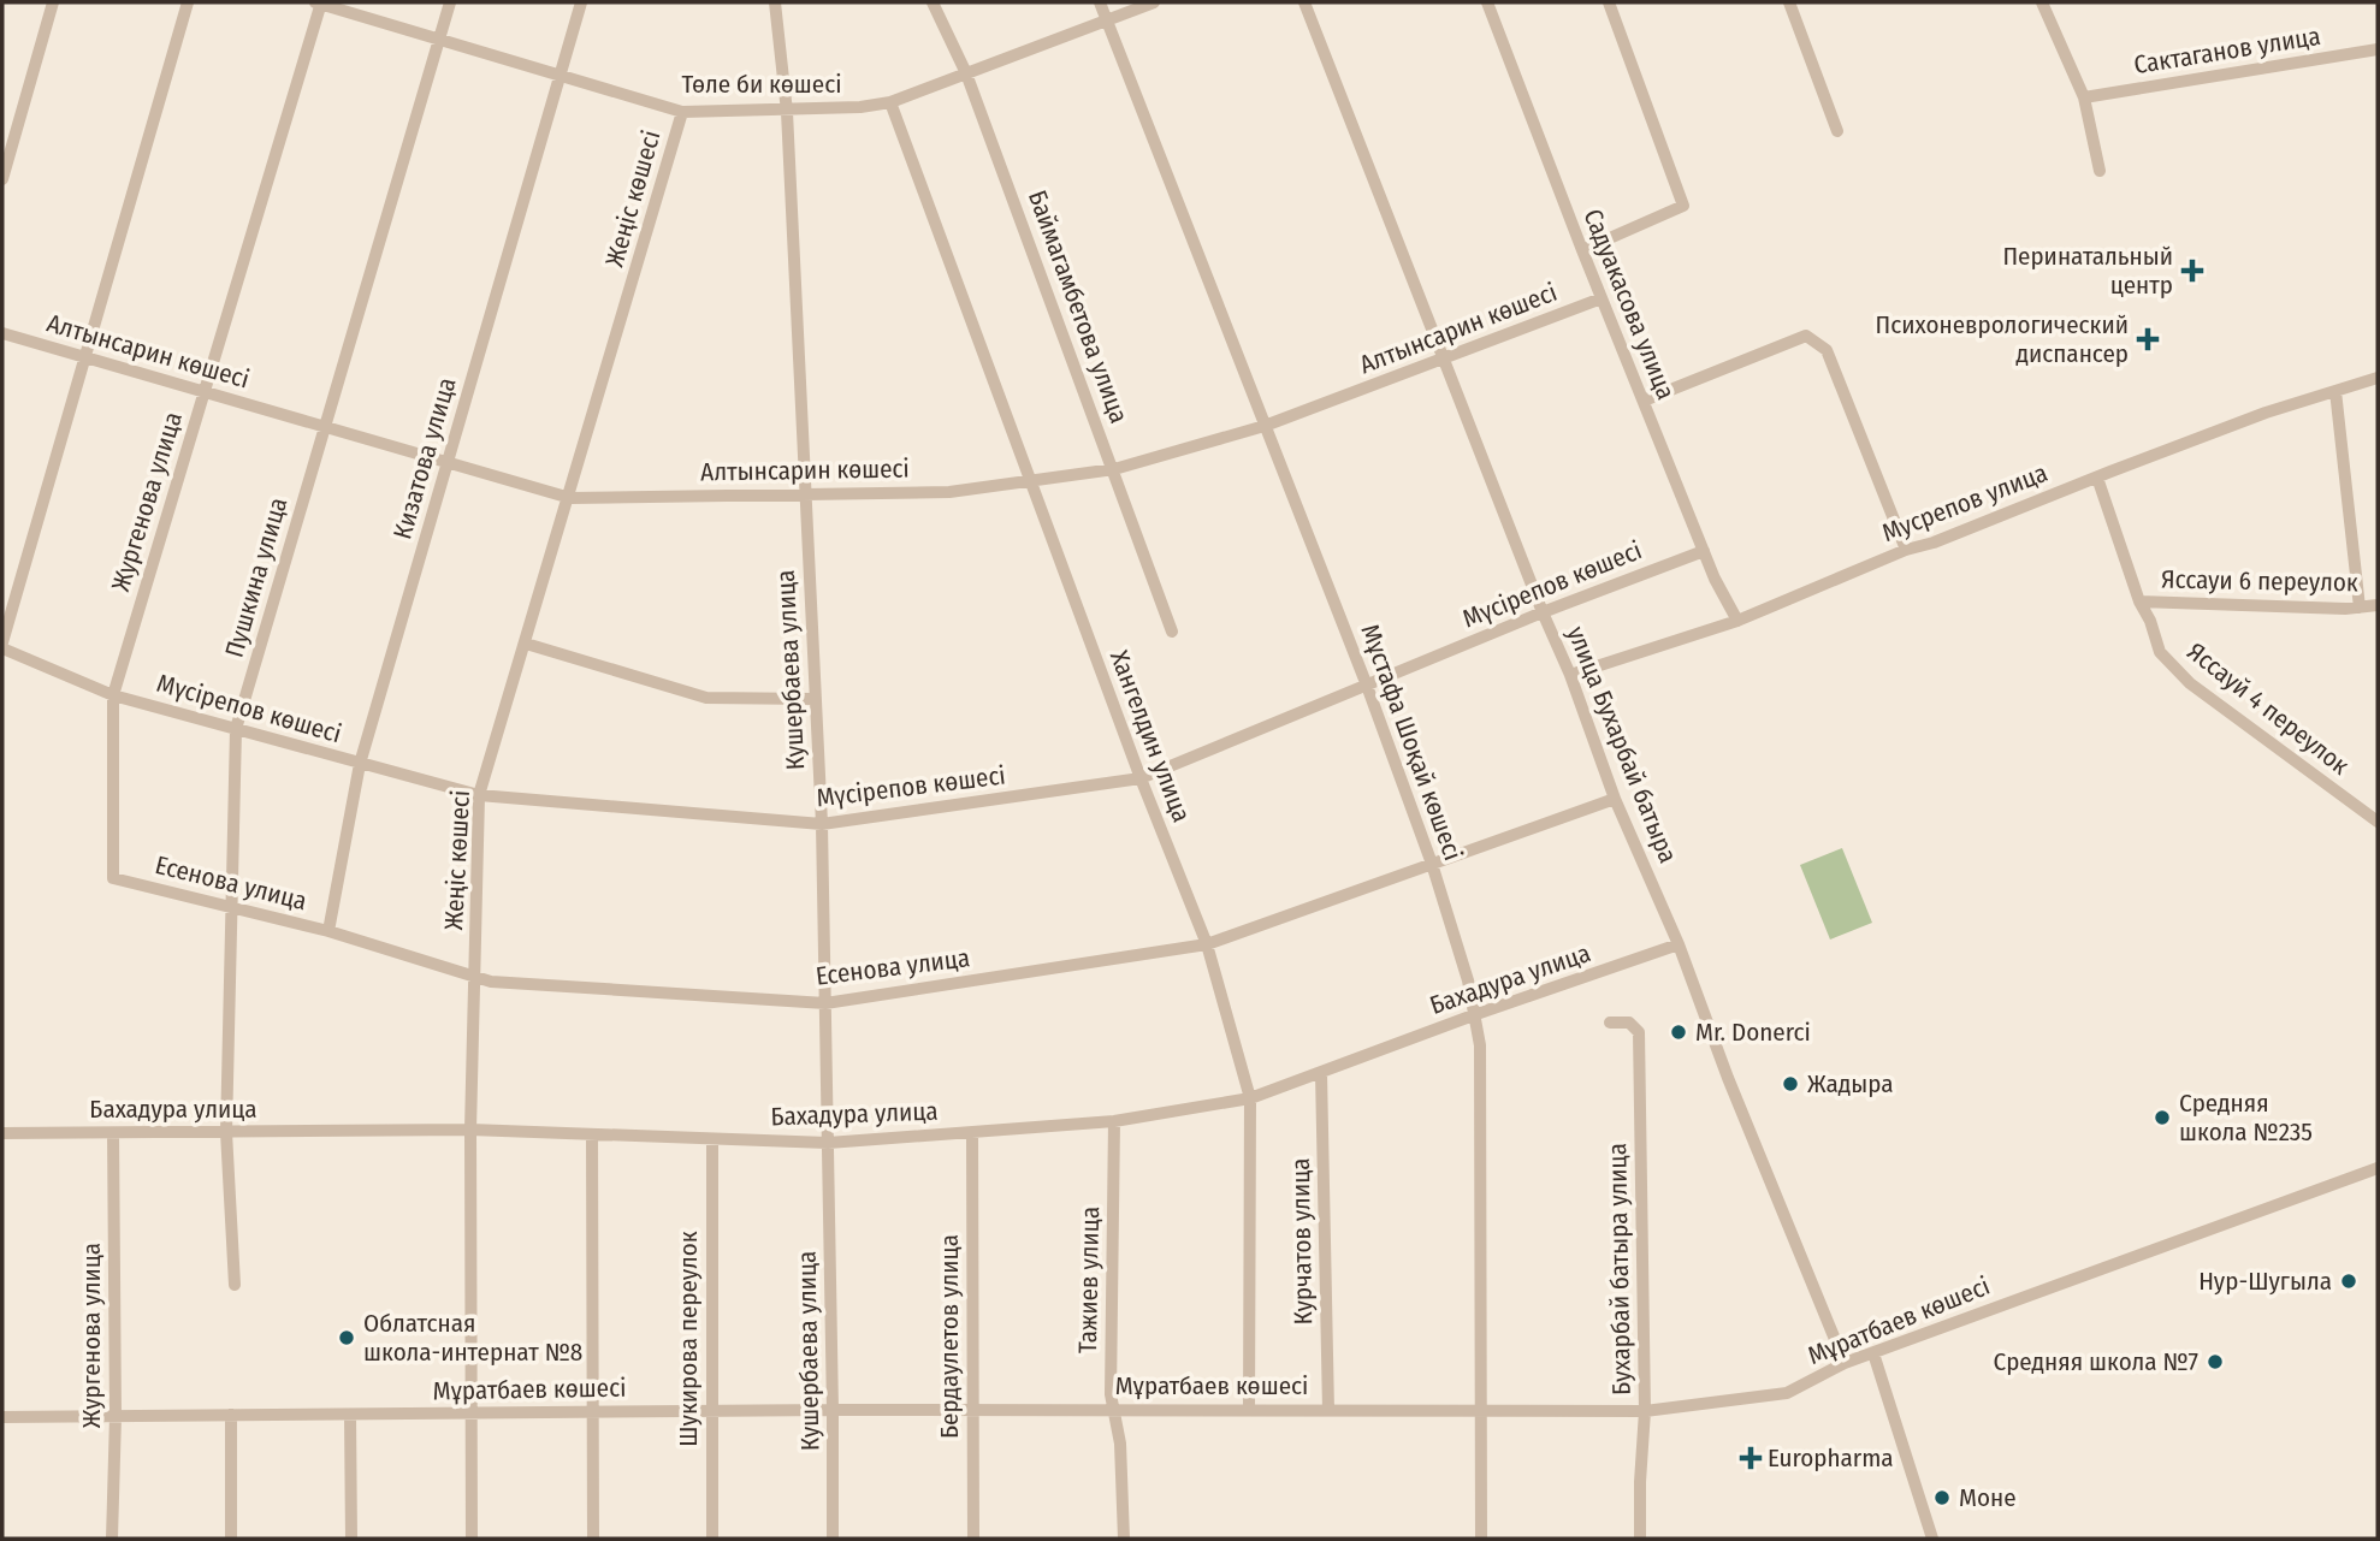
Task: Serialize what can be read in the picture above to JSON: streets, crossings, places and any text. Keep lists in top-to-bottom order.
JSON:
{
  "streets": {
    "street": [
      "Сактаганов улица",
      "Төле би көшесі",
      "Жеңіс көшесі",
      "Садуакасова улица",
      "Баймагамбетова улица",
      "Алтынсарин көшесі",
      "Кизатова улица",
      "Жургенова улица",
      "Мусрепов улица",
      "Пушкина улица",
      "Яссауи 6 переулок",
      "Мүсірепов көшесі",
      "Кушербаева улица",
      "Яссауй 4 переулок",
      "Хангелдин улица",
      "Мұстафа Шоқай көшесі",
      "улица Бухарбай батыра",
      "Есенова улица",
      "Бахадура улица",
      "Курчатов улица",
      "Бухарбай батыра улица",
      "Тажиев улица",
      "Мұратбаев көшесі",
      "Бердаулетов улица",
      "Шукирова переулок"
    ]
  },
  "crossings": [
    ["Төле би көшесі", "Жеңіс көшесі"],
    ["Төле би көшесі", "Баймагамбетова улица"],
    ["Төле би көшесі", "Кизатова улица"],
    ["Төле би көшесі", "Жургенова улица"],
    ["Төле би көшесі", "Пушкина улица"],
    ["Төле би көшесі", "Кушербаева улица"],
    ["Төле би көшесі", "Хангелдин улица"],
    ["Төле би көшесі", "Мұстафа Шоқай көшесі"],
    ["Жеңіс көшесі", "Алтынсарин көшесі"],
    ["Жеңіс көшесі", "Мүсірепов көшесі"],
    ["Жеңіс көшесі", "Есенова улица"],
    ["Жеңіс көшесі", "Бахадура улица"],
    ["Жеңіс көшесі", "Мұратбаев көшесі"],
    ["Садуакасова улица", "Алтынсарин көшесі"],
    ["Садуакасова улица", "Мусрепов улица"],
    ["Садуакасова улица", "Мүсірепов көшесі"],
    ["Баймагамбетова улица", "Алтынсарин көшесі"],
    ["Алтынсарин көшесі", "Кизатова улица"],
    ["Алтынсарин көшесі", "Жургенова улица"],
    ["Алтынсарин көшесі", "Пушкина улица"],
    ["Алтынсарин көшесі", "Кушербаева улица"],
    ["Алтынсарин көшесі", "Хангелдин улица"],
    ["Алтынсарин көшесі", "Мұстафа Шоқай көшесі"],
    ["Алтынсарин көшесі", "улица Бухарбай батыра"],
    ["Кизатова улица", "Мүсірепов көшесі"],
    ["Кизатова улица", "Есенова улица"],
    ["Жургенова улица", "Мүсірепов көшесі"],
    ["Жургенова улица", "Есенова улица"],
    ["Жургенова улица", "Бахадура улица"],
    ["Жургенова улица", "Мұратбаев көшесі"],
    ["Мусрепов улица", "Яссауй 4 переулок"],
    ["Мусрепов улица", "улица Бухарбай батыра"],
    ["Пушкина улица", "Мүсірепов көшесі"],
    ["Пушкина улица", "Есенова улица"],
    ["Пушкина улица", "Бахадура улица"],
    ["Яссауи 6 переулок", "Яссауй 4 переулок"],
    ["Мүсірепов көшесі", "Кушербаева улица"],
    ["Мүсірепов көшесі", "Хангелдин улица"],
    ["Мүсірепов көшесі", "Мұстафа Шоқай көшесі"],
    ["Мүсірепов көшесі", "улица Бухарбай батыра"],
    ["Кушербаева улица", "Есенова улица"],
    ["Кушербаева улица", "Бахадура улица"],
    ["Кушербаева улица", "Мұратбаев көшесі"],
    ["Хангелдин улица", "Есенова улица"],
    ["Хангелдин улица", "Бахадура улица"],
    ["Хангелдин улица", "Мұратбаев көшесі"],
    ["Мұстафа Шоқай көшесі", "Есенова улица"],
    ["Мұстафа Шоқай көшесі", "Бахадура улица"],
    ["Мұстафа Шоқай көшесі", "Мұратбаев көшесі"],
    ["улица Бухарбай батыра", "Есенова улица"],
    ["улица Бухарбай батыра", "Бахадура улица"],
    ["улица Бухарбай батыра", "Мұратбаев көшесі"],
    ["Бахадура улица", "Курчатов улица"],
    ["Бахадура улица", "Тажиев улица"],
    ["Бахадура улица", "Бердаулетов улица"],
    ["Бахадура улица", "Шукирова переулок"],
    ["Курчатов улица", "Мұратбаев көшесі"],
    ["Бухарбай батыра улица", "Мұратбаев көшесі"],
    ["Тажиев улица", "Мұратбаев көшесі"],
    ["Мұратбаев көшесі", "Бердаулетов улица"],
    ["Мұратбаев көшесі", "Шукирова переулок"]
  ],
  "places": {
    "health": ["Перинатальный центр", "Психоневрологический диспансер", "Europharma"],
    "other": [
      "Mr. Donerci",
      "Жадыра",
      "Средняя школа №235",
      "Нур-Шугыла",
      "Облатсная школа-интернат №8",
      "Средняя школа №7",
      "Моне"
    ]
  }
}
